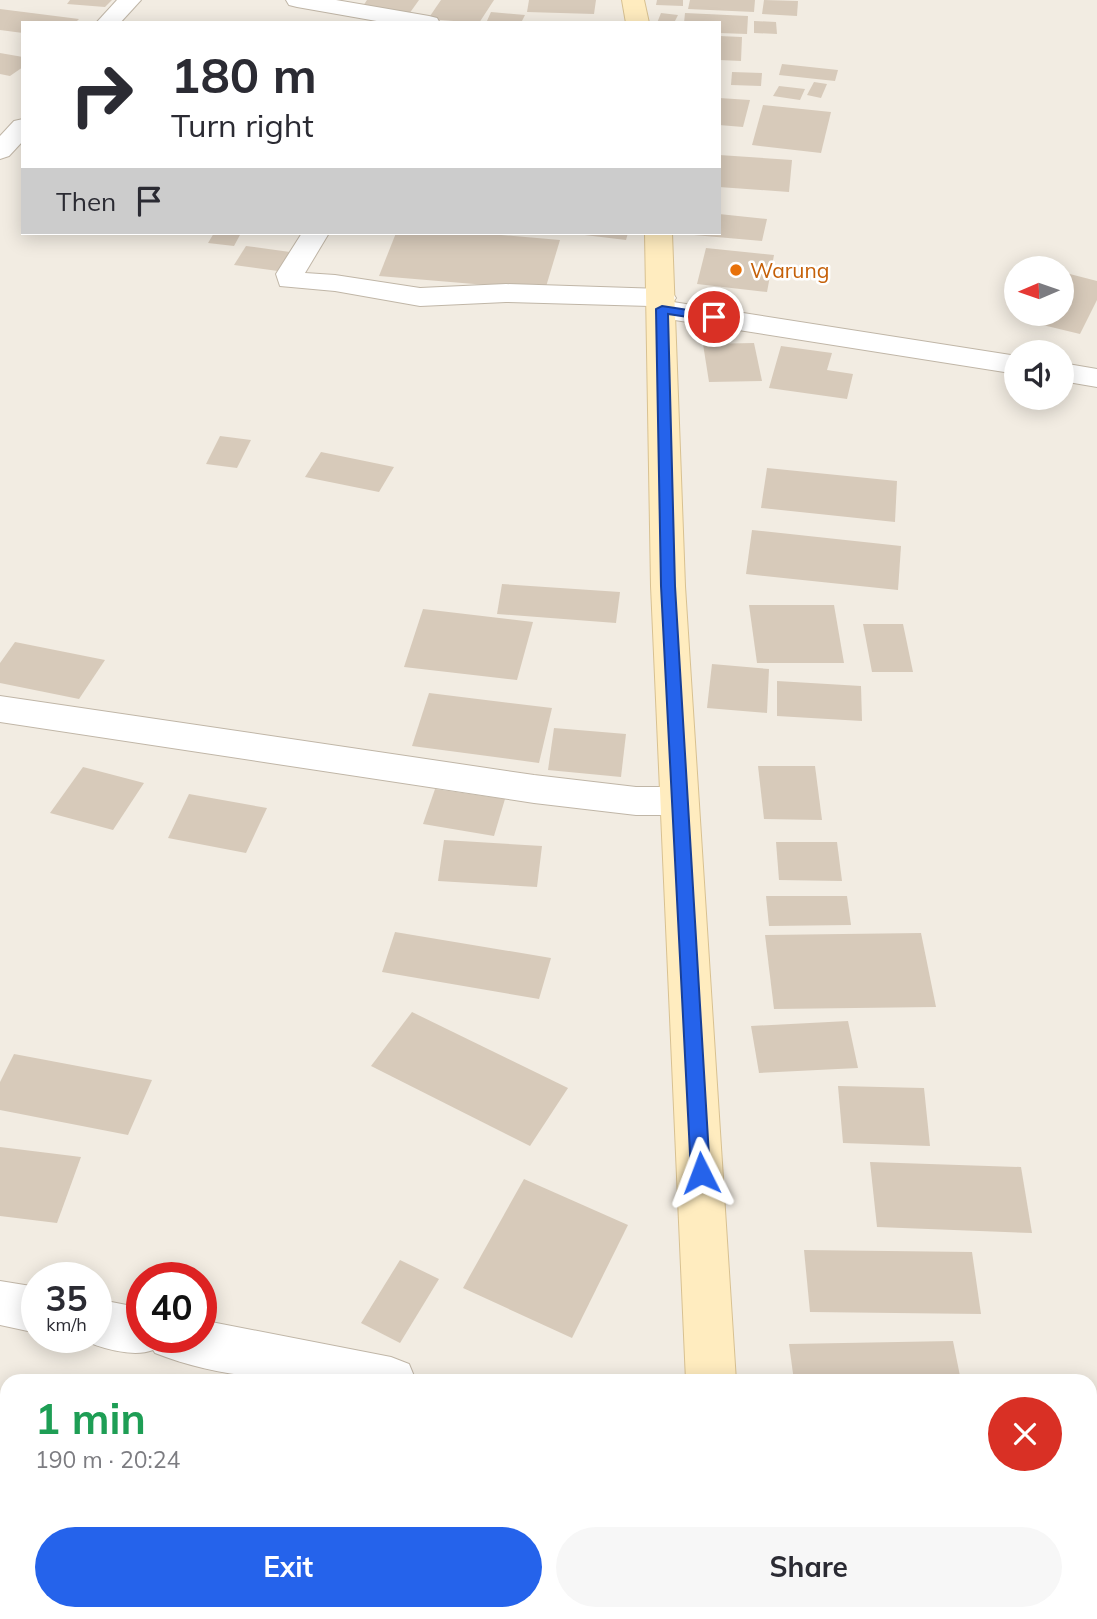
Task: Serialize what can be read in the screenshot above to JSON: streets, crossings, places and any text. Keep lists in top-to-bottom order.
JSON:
{
  "places": ["Warung"],
  "north": "left",
  "page": {
    "turn": ["180 m", "Turn right"],
    "then": "Then",
    "speed": "35 km/h",
    "limit": "40",
    "heading": ["1 min", "190 m · 20:24"],
    "buttons": ["Exit", "Share"]
  }
}
